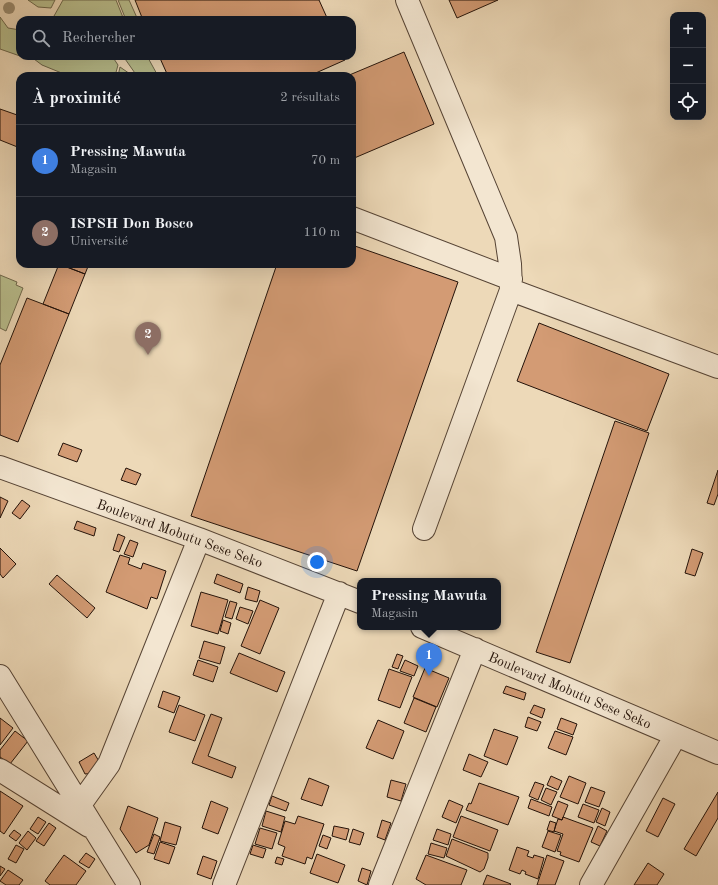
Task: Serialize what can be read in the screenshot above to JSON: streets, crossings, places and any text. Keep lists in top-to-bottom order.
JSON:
{
  "streets": {
    "street": ["Boulevard Mobutu Sese Seko"]
  },
  "page": {
    "map_buttons": ["+", "−"],
    "search": "Rechercher",
    "heading": ["À proximité", "2 résultats"],
    "list": [
      {
        "mark": "1",
        "name": "Pressing Mawuta",
        "note": "Magasin",
        "value": "70 m"
      },
      {
        "mark": "2",
        "name": "ISPSH Don Bosco",
        "note": "Université",
        "value": "110 m"
      }
    ],
    "pins": ["2", "1"],
    "popup": ["Pressing Mawuta", "Magasin"]
  }
}
